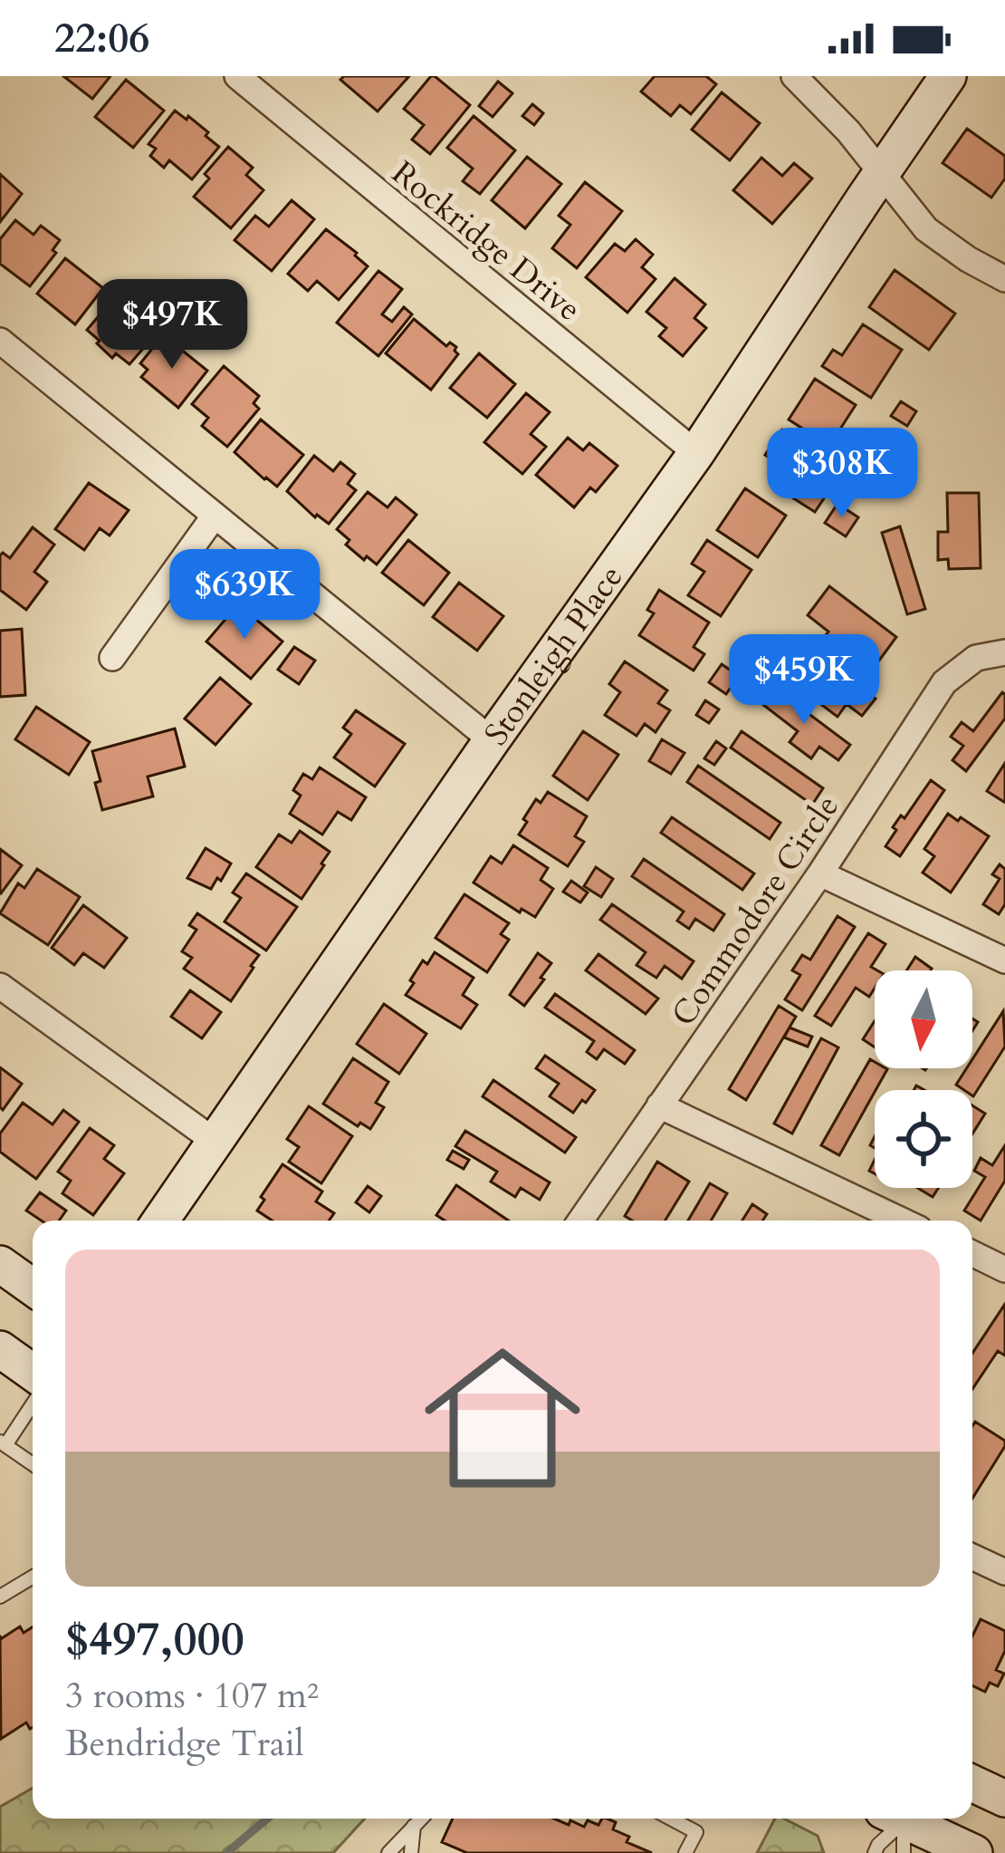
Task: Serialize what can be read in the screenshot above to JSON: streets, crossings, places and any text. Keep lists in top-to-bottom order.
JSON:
{
  "streets": {
    "street": ["Rockridge Drive", "Stonleigh Place", "Commodore Circle"]
  },
  "crossings": [
    ["Rockridge Drive", "Stonleigh Place"]
  ],
  "north": "bottom",
  "page": {
    "status": "22:06",
    "price": [
      "$497K",
      "$308K",
      "$639K",
      "$459K"
    ],
    "list": [
      {
        "name": "$497,000",
        "note": "3 rooms · 107 m² · Bendridge Trail"
      }
    ]
  }
}
